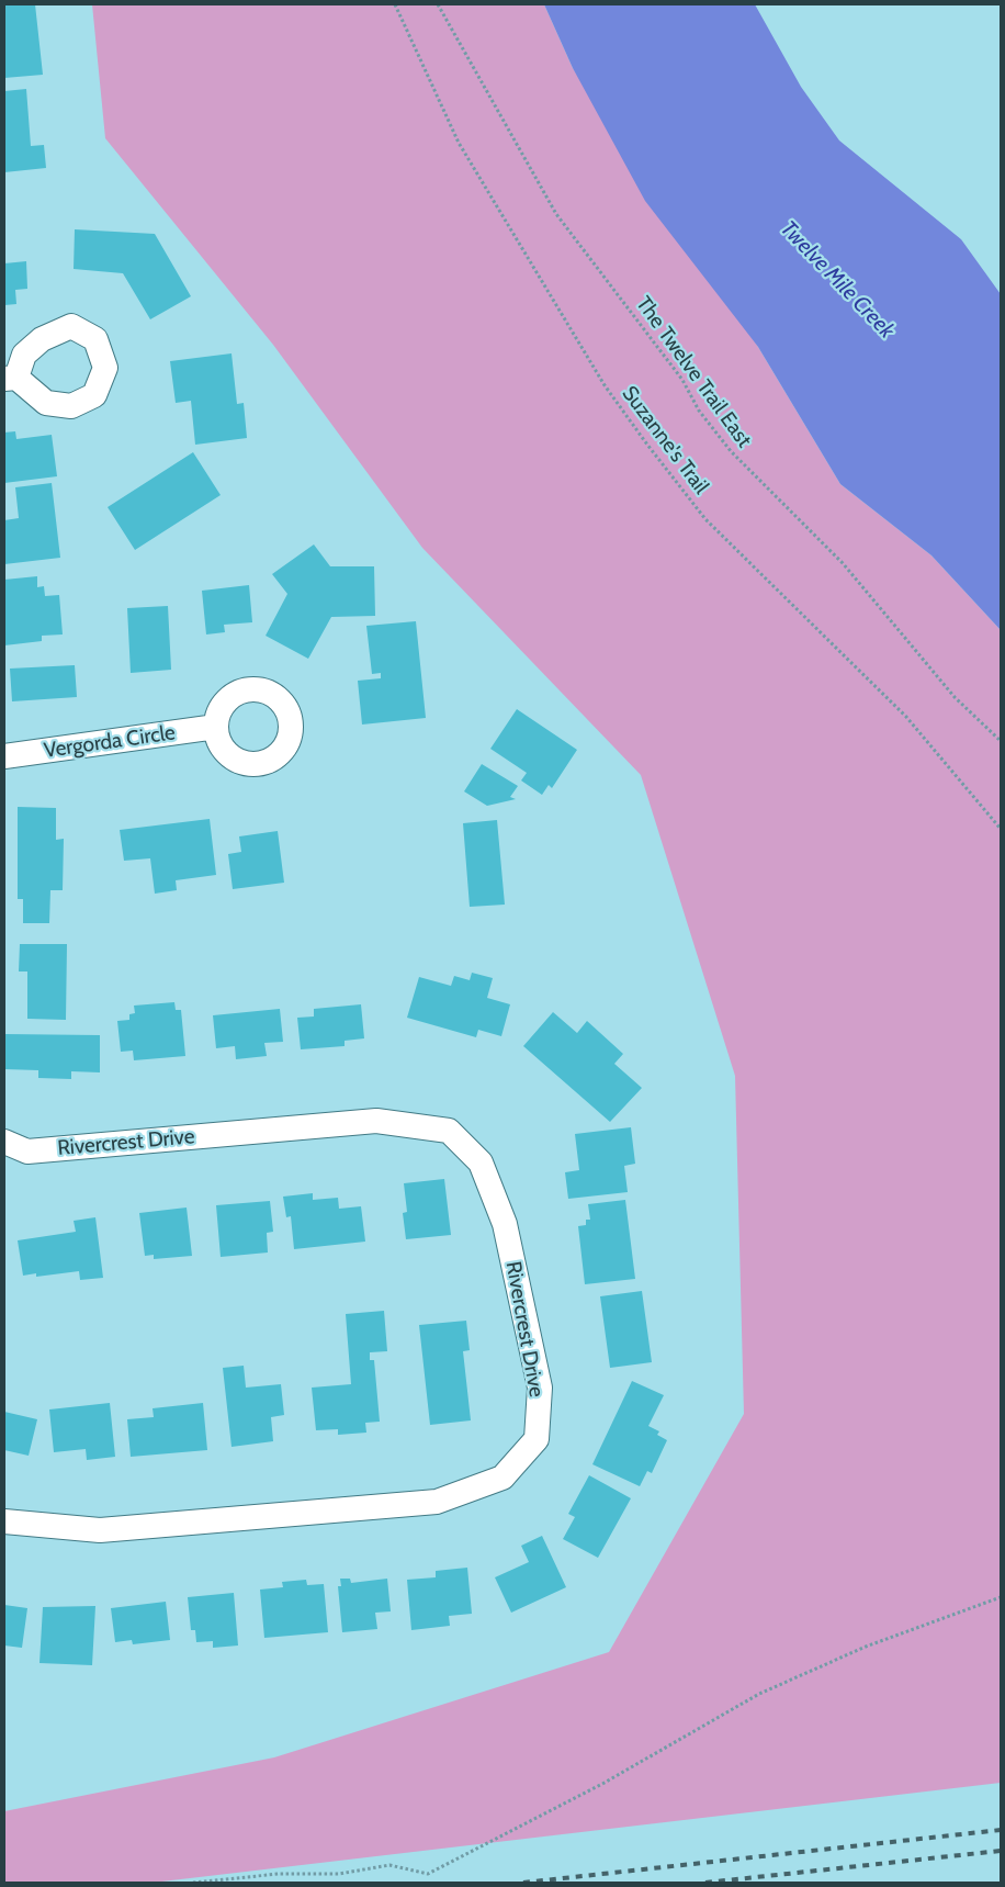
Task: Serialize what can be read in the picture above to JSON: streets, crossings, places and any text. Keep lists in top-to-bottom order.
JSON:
{
  "streets": {
    "street": ["Vergorda Circle", "Rivercrest Drive"],
    "path": ["The Twelve Trail East", "Suzanne's Trail"]
  },
  "water": ["Twelve Mile Creek"]
}
